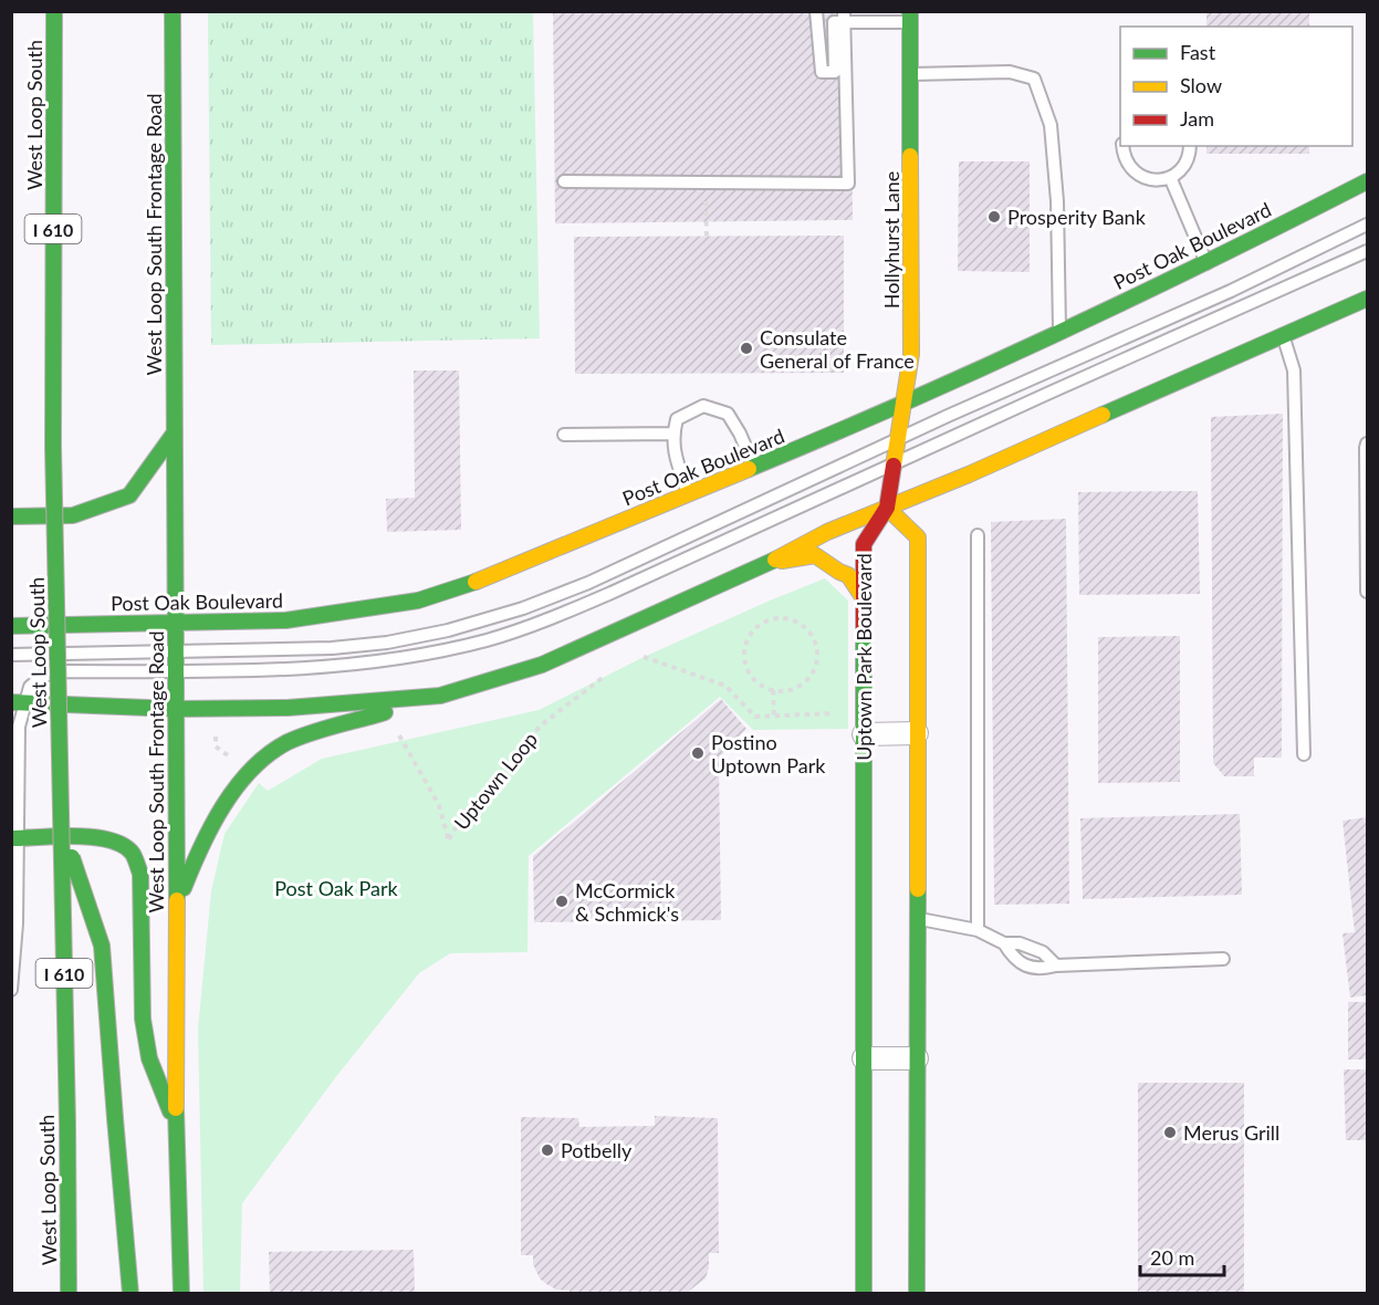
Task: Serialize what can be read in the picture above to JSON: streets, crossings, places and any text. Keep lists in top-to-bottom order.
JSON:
{
  "streets": {
    "main road": [
      "West Loop South",
      "I 610",
      "West Loop South Frontage Road",
      "Hollyhurst Lane",
      "Post Oak Boulevard",
      "Uptown Park Boulevard"
    ],
    "path": ["Uptown Loop"]
  },
  "crossings": [
    ["West Loop South Frontage Road", "Post Oak Boulevard"],
    ["Hollyhurst Lane", "Post Oak Boulevard"],
    ["Hollyhurst Lane", "Uptown Park Boulevard"]
  ],
  "parks": ["Post Oak Park"],
  "places": [
    "Prosperity Bank",
    "Consulate General of France",
    "Postino Uptown Park",
    "McCormick & Schmick's",
    "Merus Grill",
    "Potbelly"
  ],
  "legend": ["Fast", "Slow", "Jam"],
  "scale_bar": "20 m"
}
